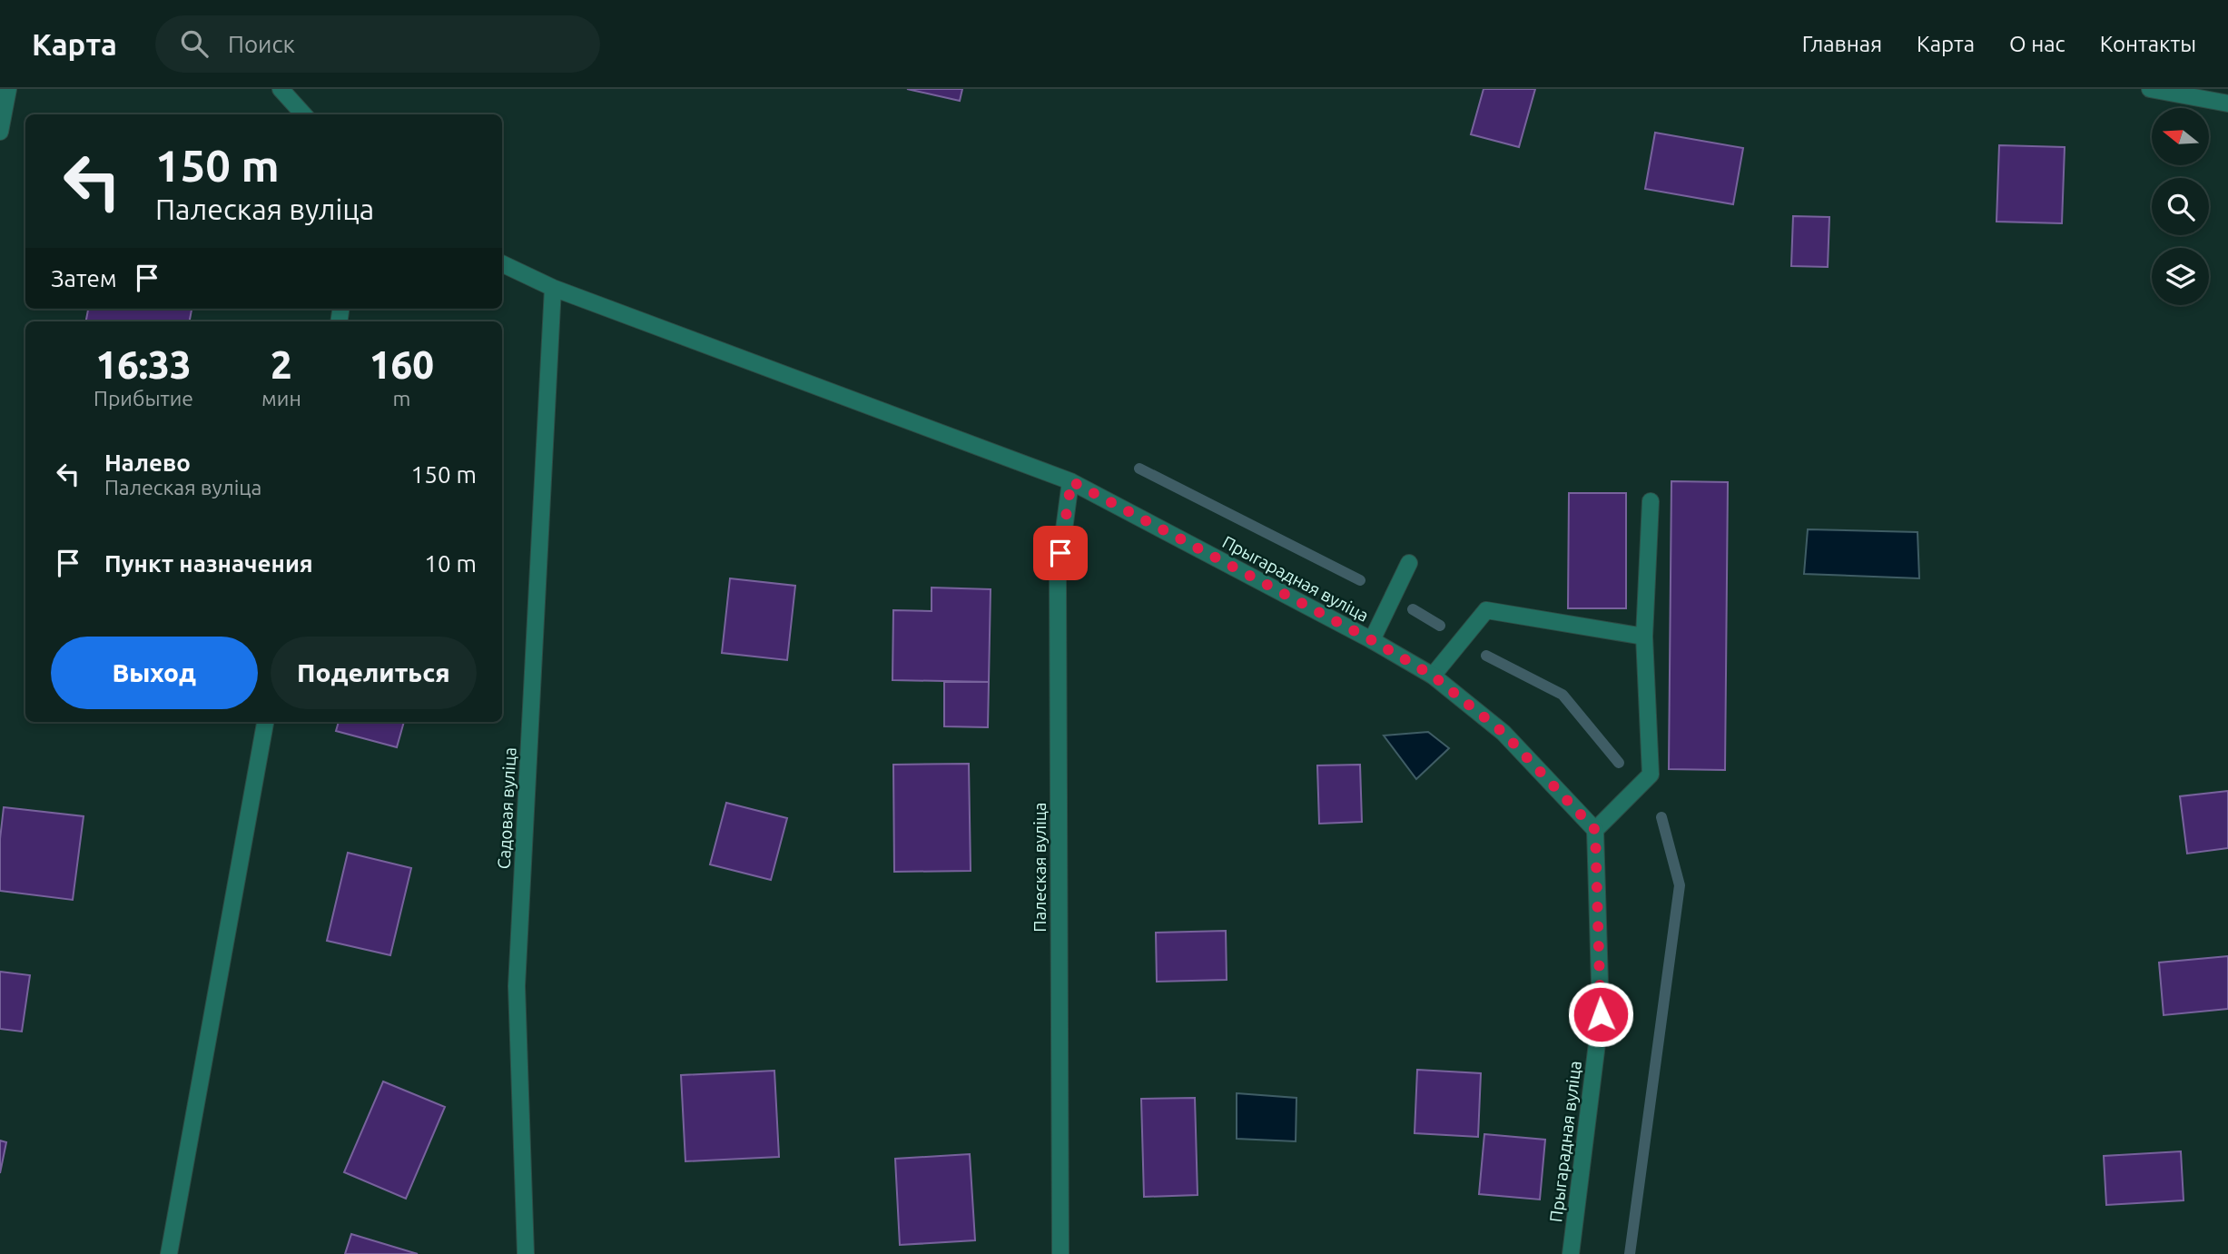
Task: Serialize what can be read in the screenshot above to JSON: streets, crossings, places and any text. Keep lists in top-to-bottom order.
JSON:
{
  "streets": {
    "street": ["Прыгарадная вуліца", "Садовая вуліца", "Палеская вуліца"]
  },
  "crossings": [
    ["Прыгарадная вуліца", "Садовая вуліца"],
    ["Прыгарадная вуліца", "Палеская вуліца"]
  ],
  "north": "left",
  "page": {
    "header": "Карта",
    "search": "Поиск",
    "nav": [
      "Главная",
      "Карта",
      "О нас",
      "Контакты"
    ],
    "turn": ["150 m", "Палеская вуліца"],
    "then": "Затем",
    "eta": [
      "16:33",
      "Прибытие",
      "2",
      "мин",
      "160",
      "m"
    ],
    "list": [
      {
        "name": "Налево",
        "note": "Палеская вуліца",
        "value": "150 m"
      },
      {
        "name": "Пункт назначения",
        "value": "10 m"
      }
    ],
    "buttons": ["Выход", "Поделиться"]
  }
}
